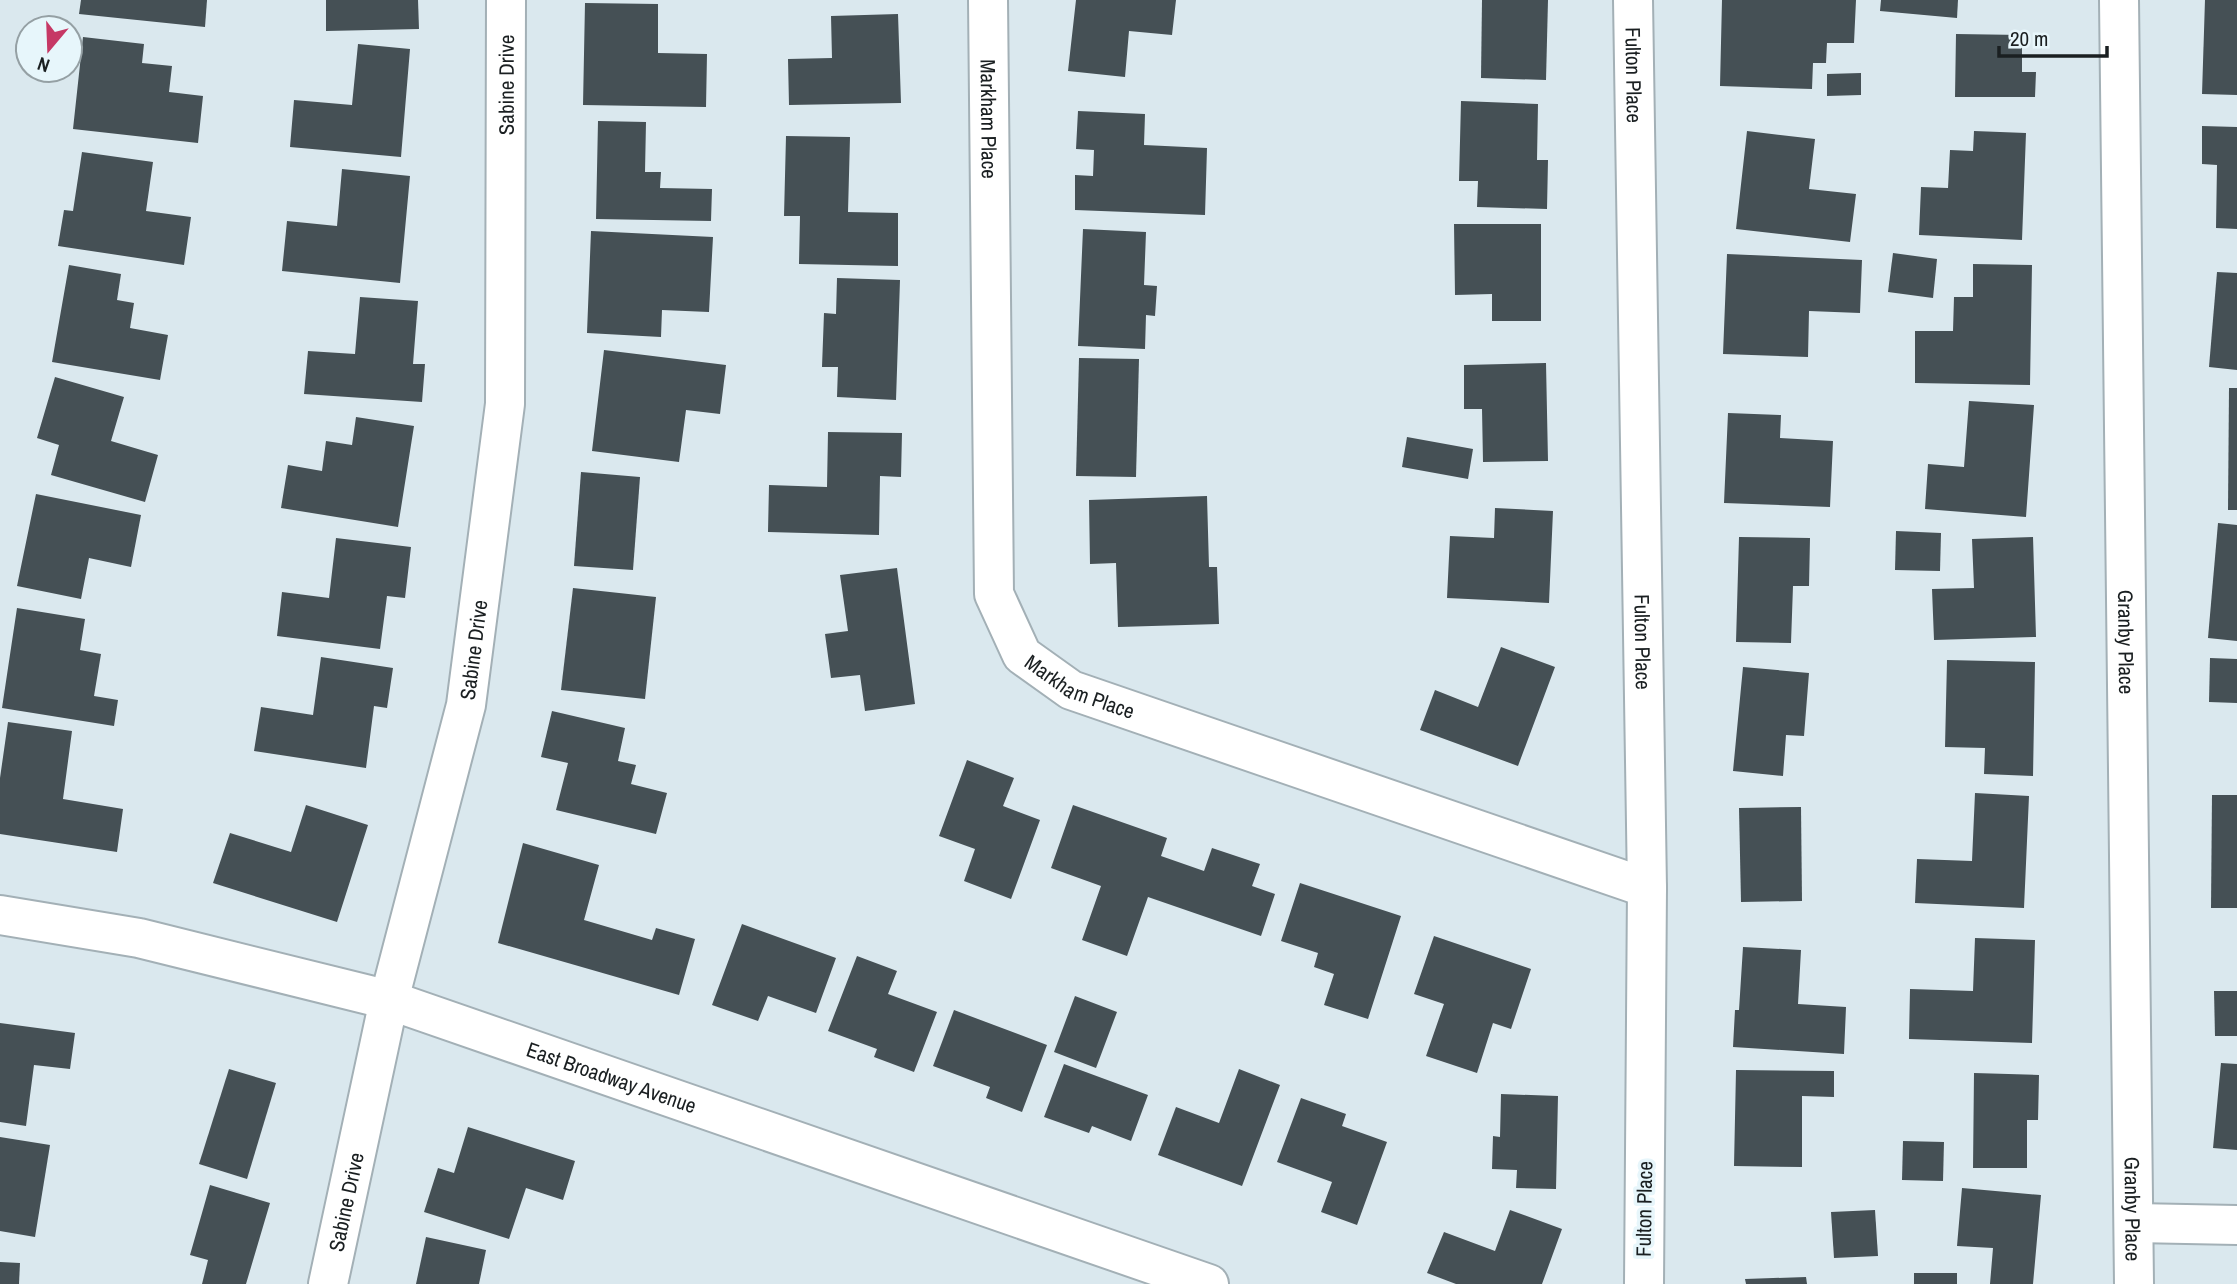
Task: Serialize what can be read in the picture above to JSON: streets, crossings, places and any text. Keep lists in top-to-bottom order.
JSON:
{
  "streets": {
    "street": [
      "Fulton Place",
      "Sabine Drive",
      "Markham Place",
      "Granby Place",
      "East Broadway Avenue"
    ]
  },
  "crossings": [
    ["Fulton Place", "Markham Place"],
    ["Sabine Drive", "East Broadway Avenue"]
  ],
  "scale_bar": "20 m",
  "north": "bottom"
}
